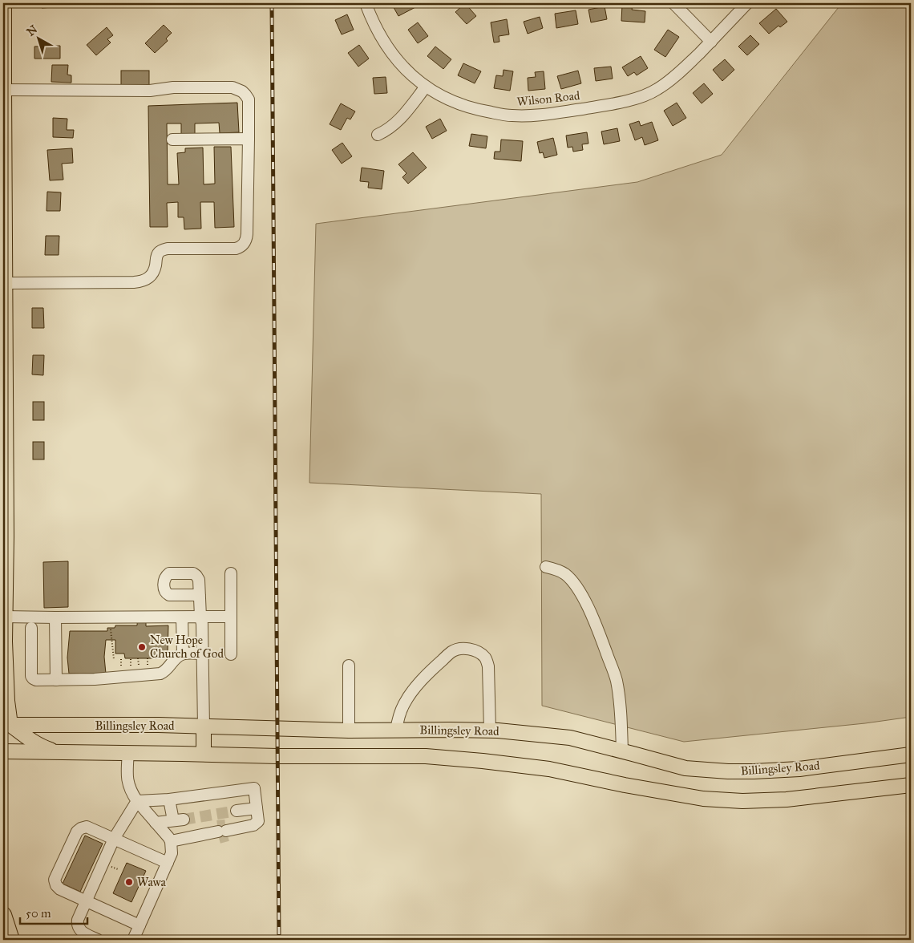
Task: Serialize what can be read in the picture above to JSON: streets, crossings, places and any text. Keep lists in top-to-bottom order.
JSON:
{
  "streets": {
    "main road": ["Billingsley Road"],
    "street": ["Wilson Road"]
  },
  "places": ["New Hope Church of God", "Wawa"],
  "scale_bar": "50 m",
  "north": "top left"
}
